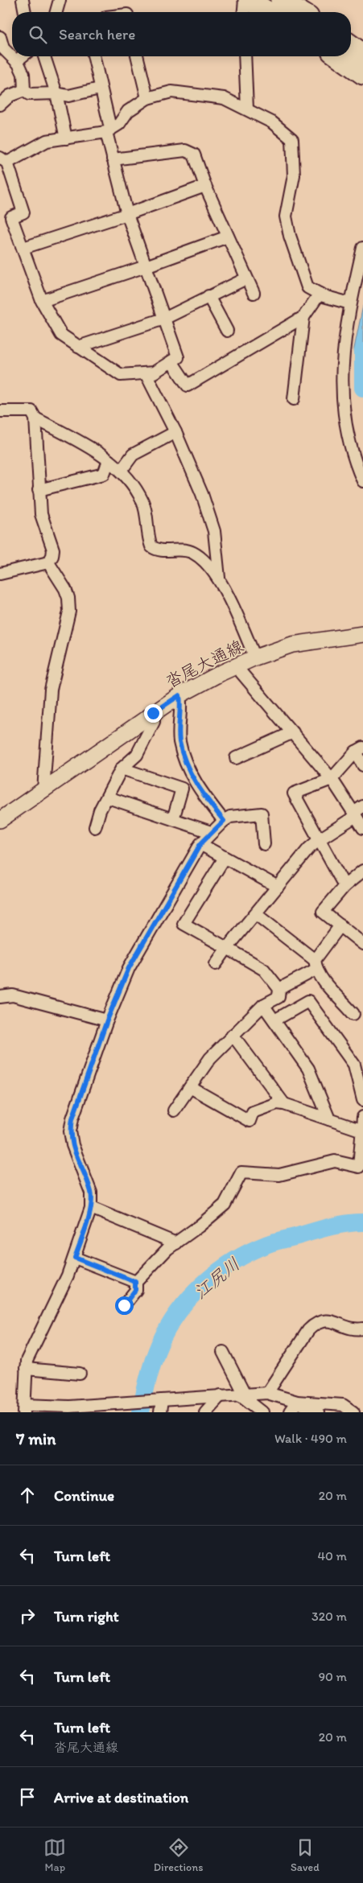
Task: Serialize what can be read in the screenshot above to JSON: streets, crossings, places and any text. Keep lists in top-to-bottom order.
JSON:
{
  "streets": {
    "main road": ["沓尾大通線"]
  },
  "water": ["江尻川"],
  "page": {
    "search": "Search here",
    "heading": ["7 min", "Walk · 490 m"],
    "list": [
      ["Continue", "20 m"],
      ["Turn left", "40 m"],
      ["Turn right", "320 m"],
      ["Turn left", "90 m"],
      ["Turn left", "沓尾大通線", "20 m"],
      "Arrive at destination"
    ],
    "nav": ["Map", "Directions", "Saved"]
  }
}
